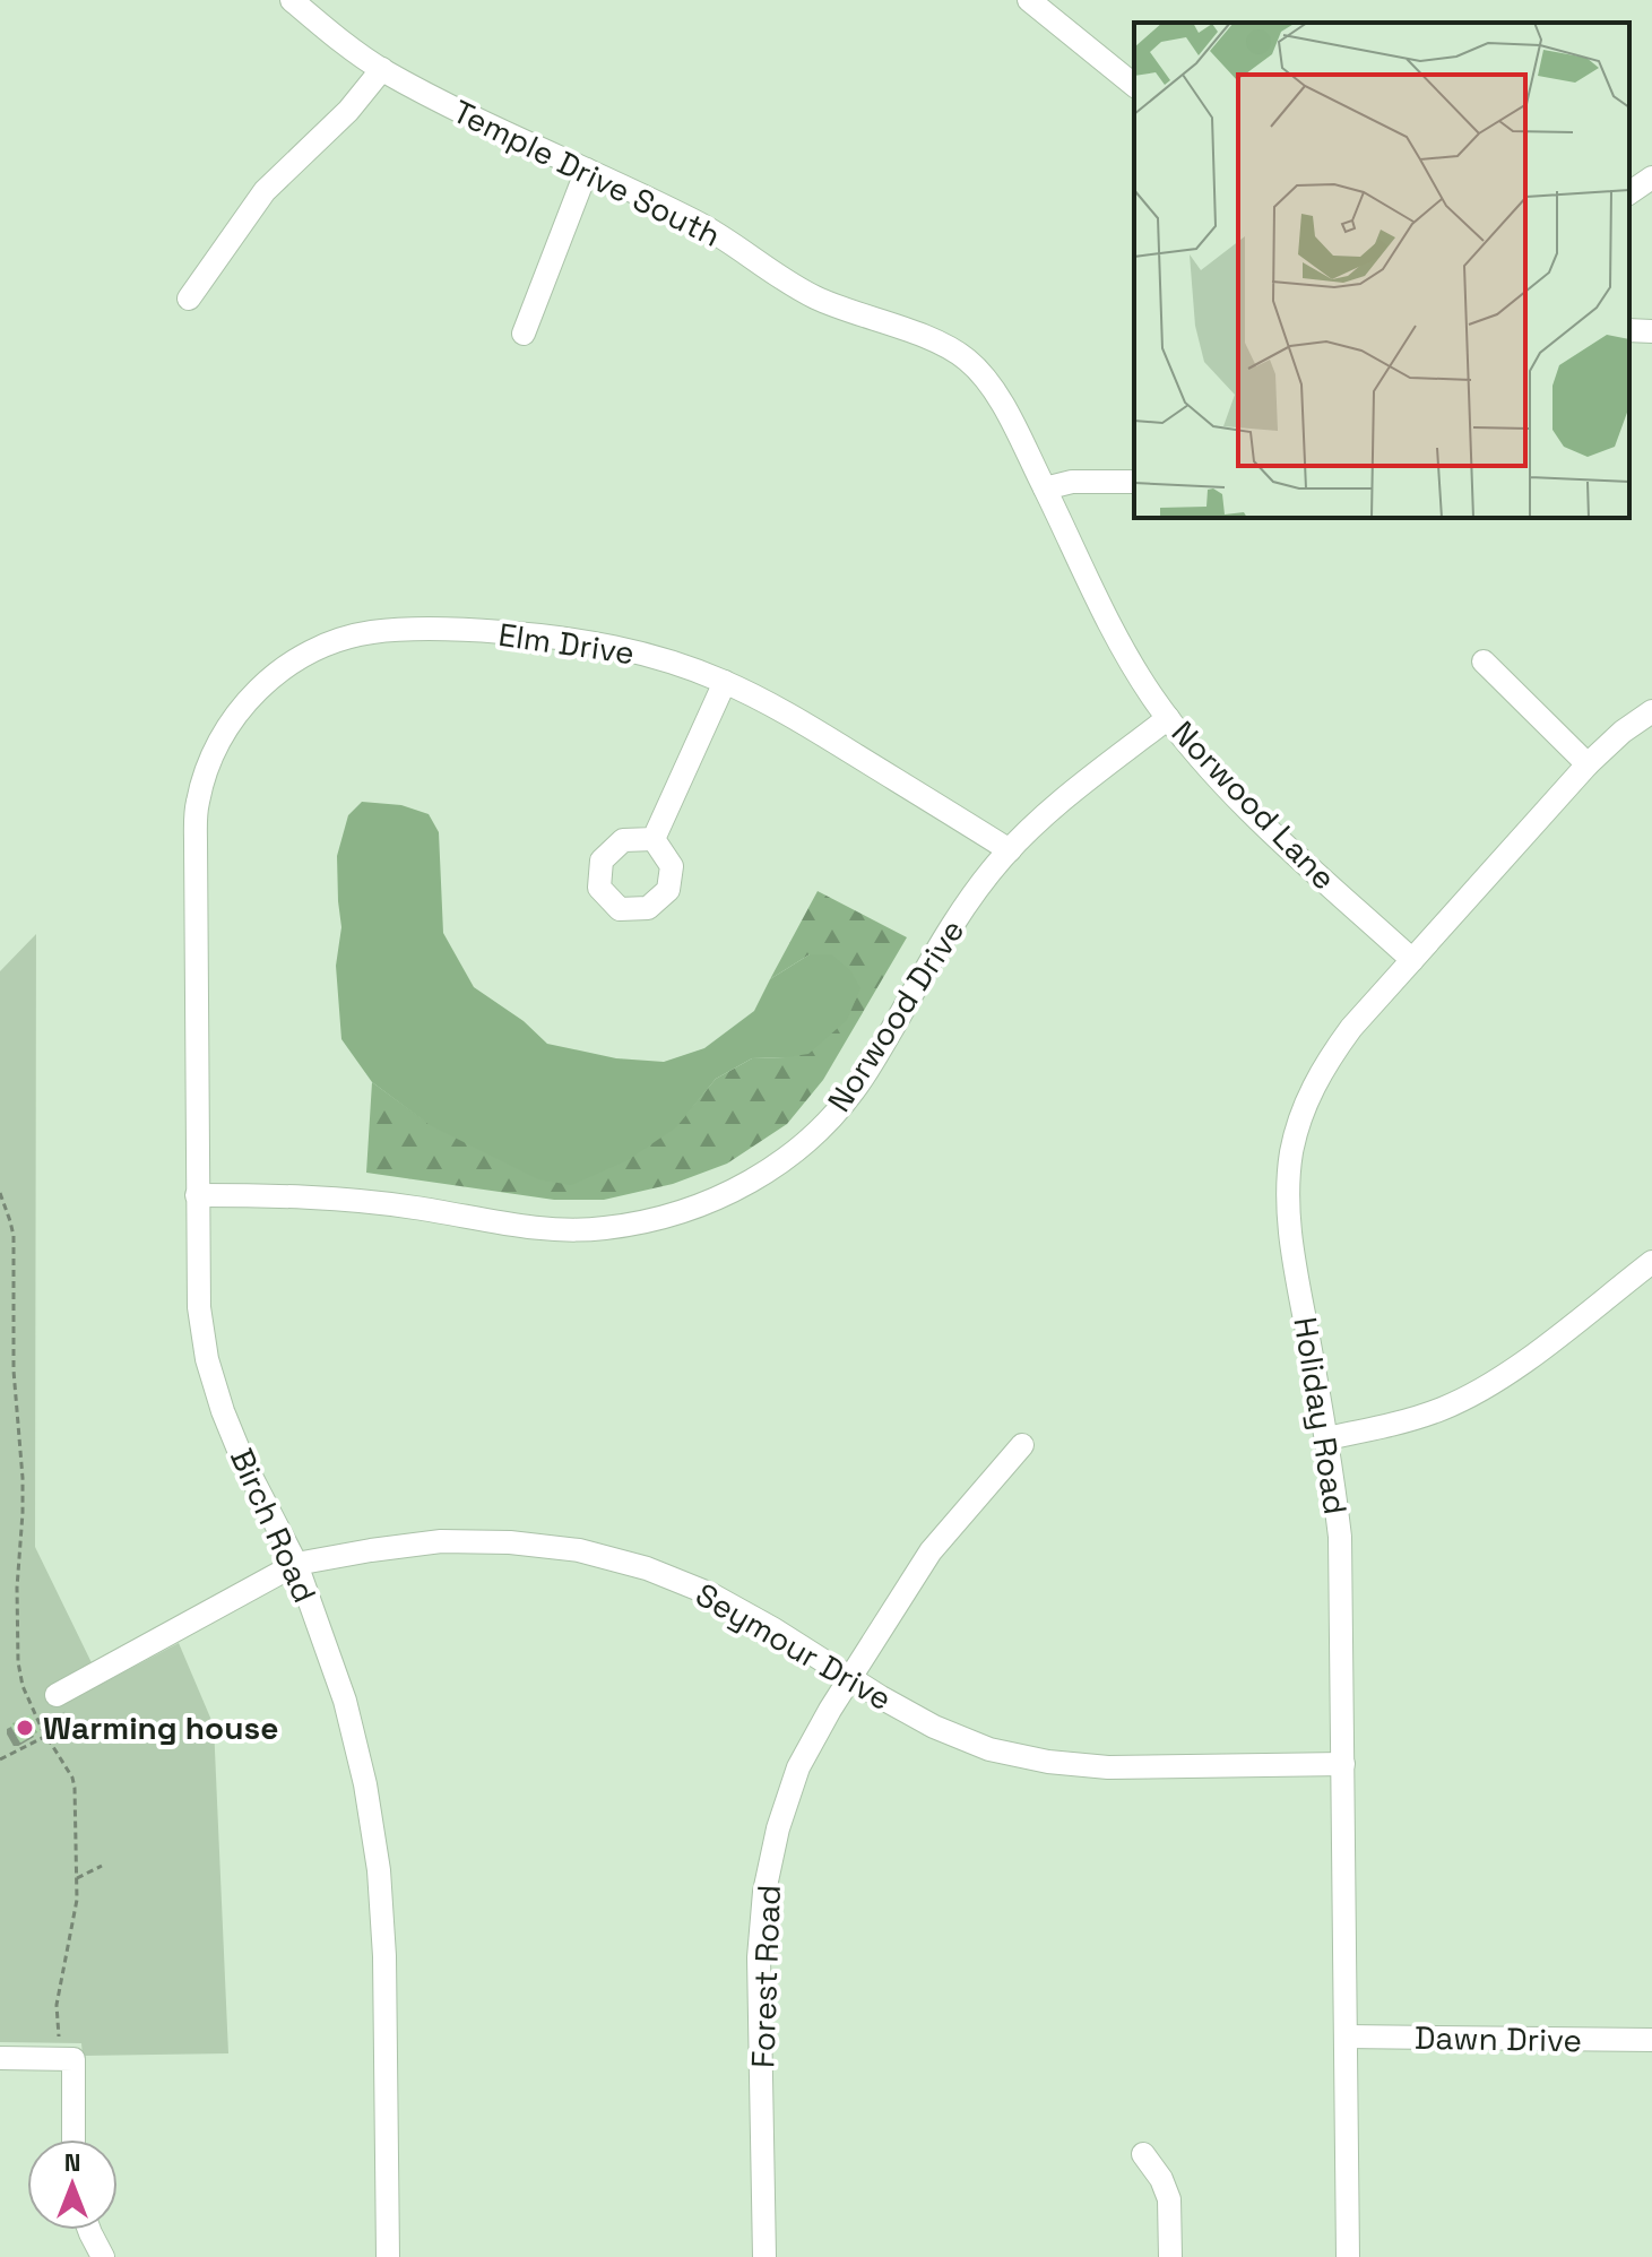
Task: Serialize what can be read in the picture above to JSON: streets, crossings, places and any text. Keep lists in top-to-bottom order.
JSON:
{
  "streets": {
    "street": [
      "Temple Drive South",
      "Elm Drive",
      "Norwood Lane",
      "Norwood Drive",
      "Holiday Road",
      "Birch Road",
      "Seymour Drive",
      "Forest Road",
      "Dawn Drive"
    ]
  },
  "crossings": [
    ["Temple Drive South", "Norwood Lane"],
    ["Elm Drive", "Norwood Drive"],
    ["Elm Drive", "Birch Road"],
    ["Norwood Lane", "Norwood Drive"],
    ["Norwood Lane", "Holiday Road"],
    ["Norwood Drive", "Birch Road"],
    ["Holiday Road", "Seymour Drive"],
    ["Holiday Road", "Dawn Drive"],
    ["Birch Road", "Seymour Drive"],
    ["Seymour Drive", "Forest Road"]
  ],
  "places": ["Warming house"],
  "north": "top"
}
